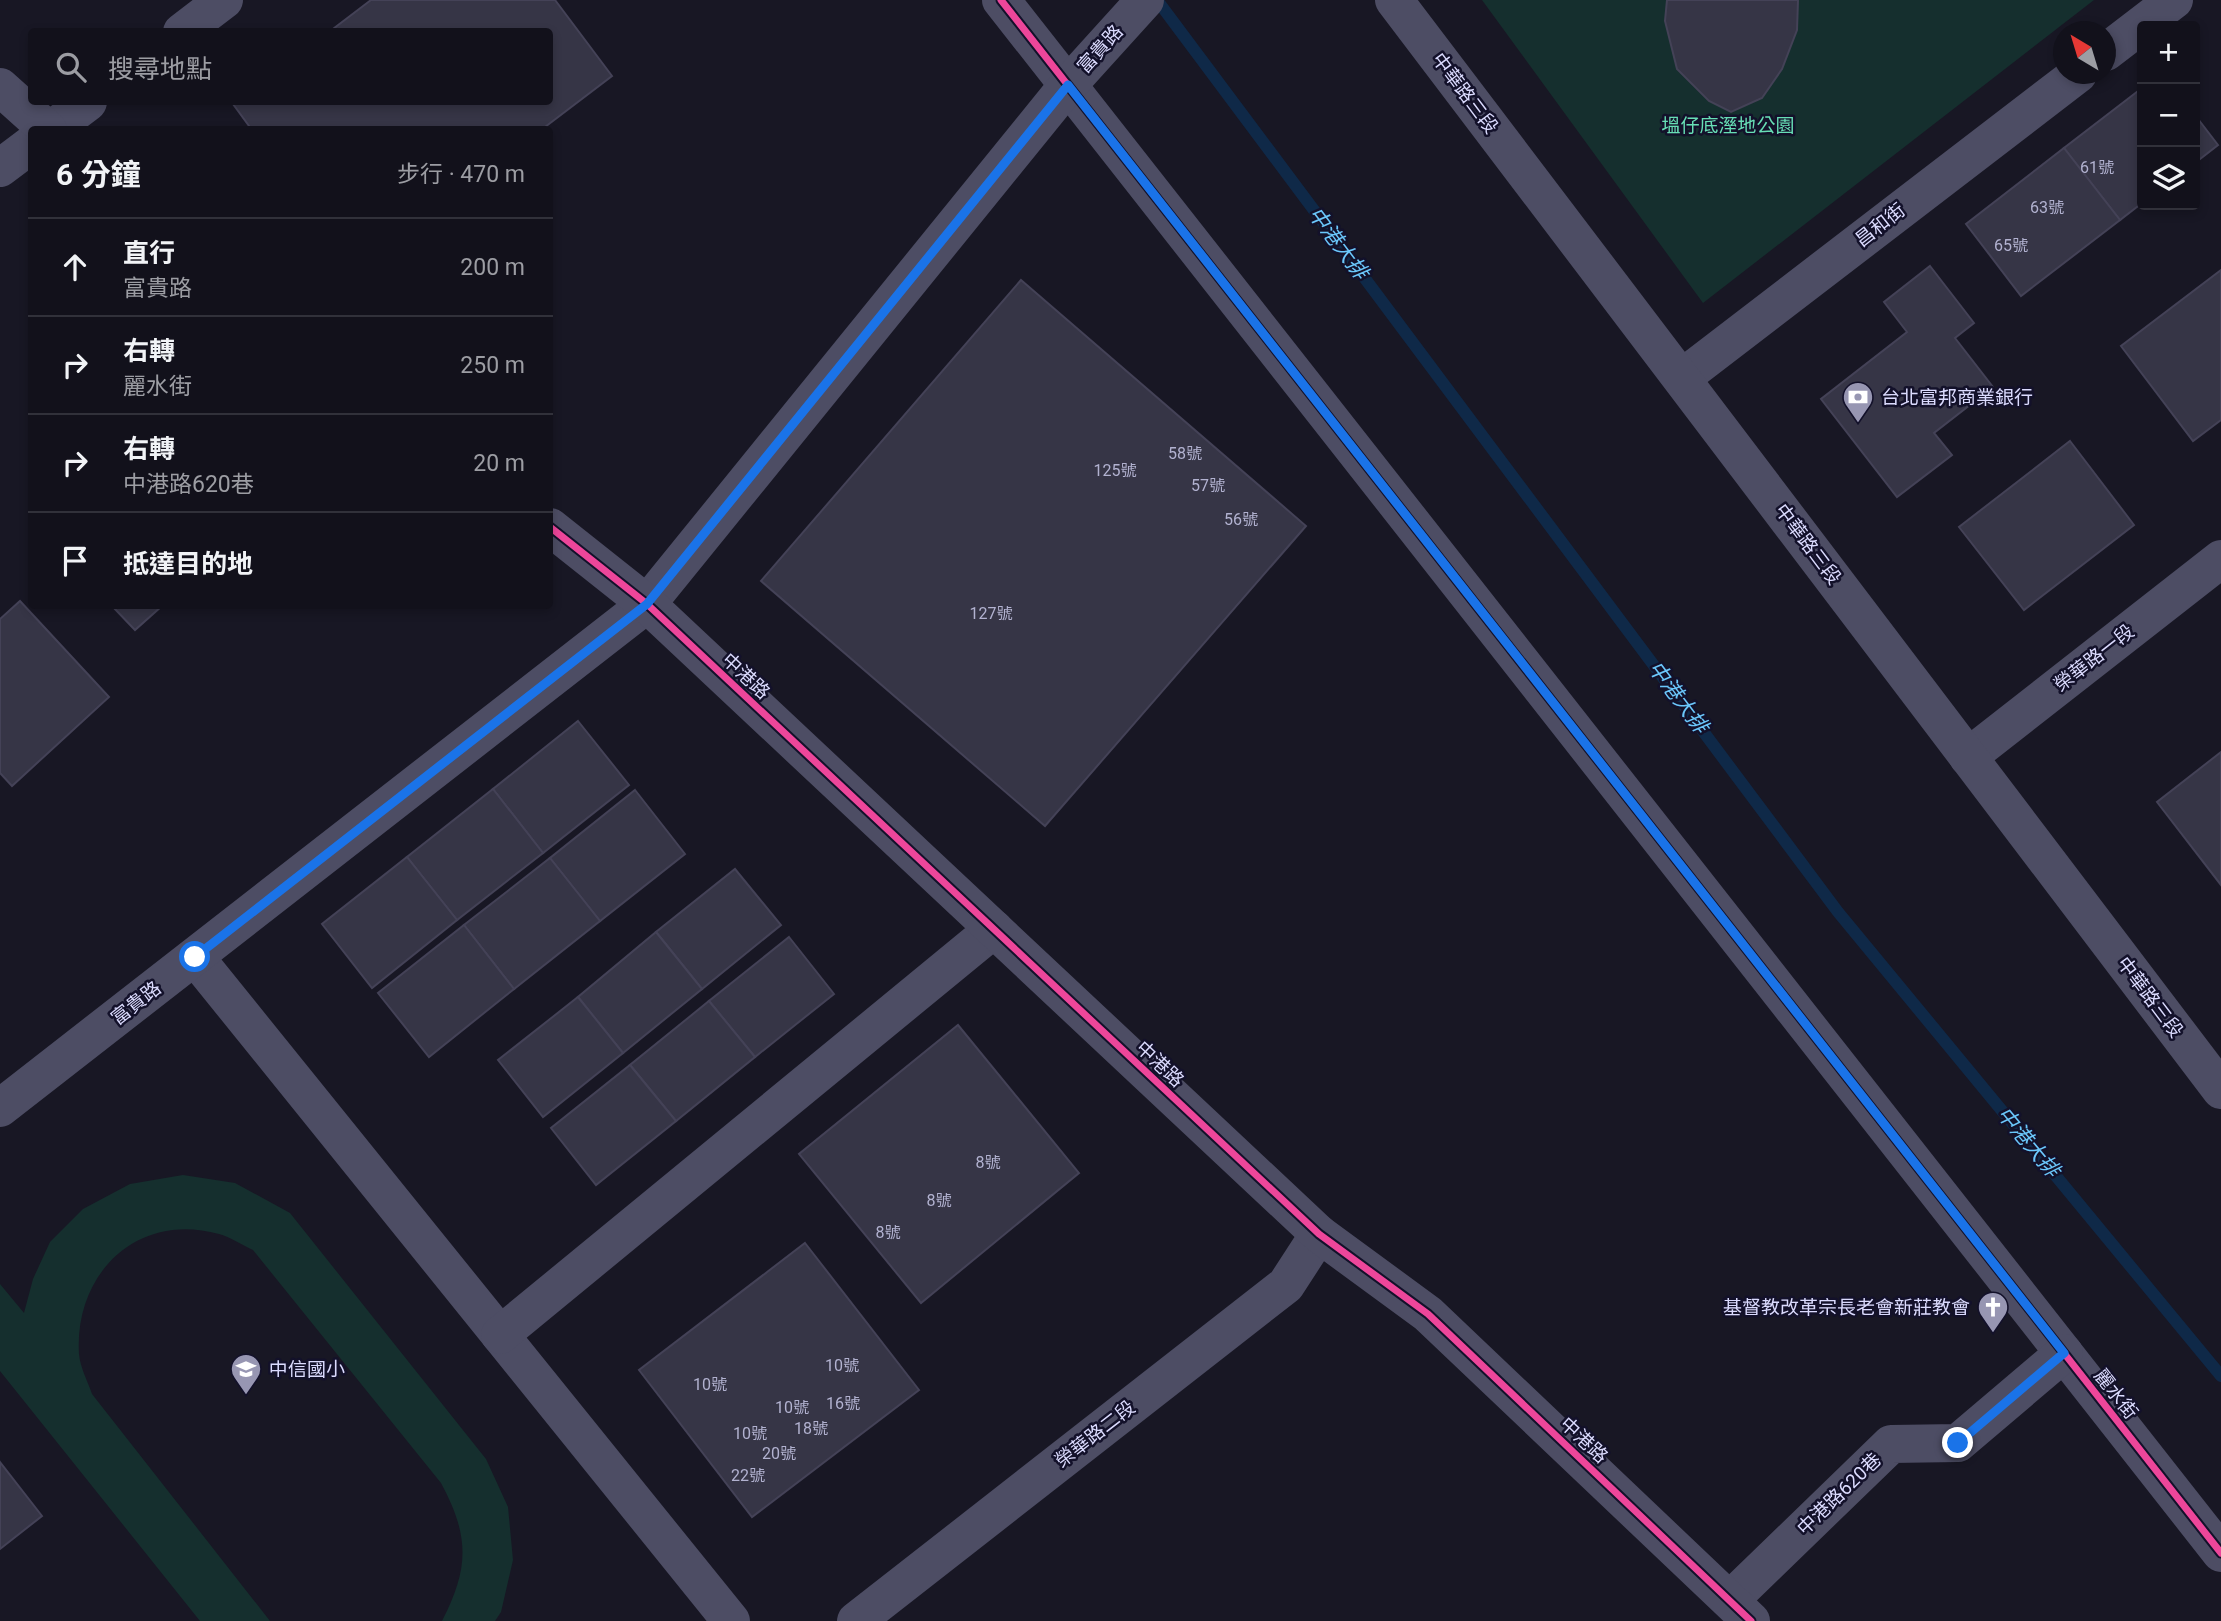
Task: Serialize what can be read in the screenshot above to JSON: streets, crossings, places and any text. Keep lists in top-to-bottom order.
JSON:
{
  "streets": {
    "street": [
      "富貴路",
      "中華路三段",
      "昌和街",
      "榮華路一段",
      "中港路",
      "麗水街",
      "榮華路二段",
      "中港路620巷"
    ]
  },
  "crossings": [
    ["富貴路", "中港路"],
    ["富貴路", "麗水街"],
    ["中華路三段", "昌和街"],
    ["中華路三段", "榮華路一段"],
    ["中港路", "榮華路二段"],
    ["中港路", "中港路620巷"],
    ["麗水街", "中港路620巷"]
  ],
  "water": ["中港大排"],
  "parks": ["塭仔底溼地公園"],
  "places": {
    "bank": ["台北富邦商業銀行"],
    "church": ["基督教改革宗長老會新莊教會"],
    "school or university": ["中信國小"]
  },
  "house_numbers": [
    "61號",
    "63號",
    "65號",
    "58號",
    "125號",
    "57號",
    "56號",
    "127號",
    "8號",
    "8號",
    "8號",
    "10號",
    "10號",
    "16號",
    "10號",
    "18號",
    "10號",
    "20號",
    "22號"
  ],
  "north": "top left",
  "page": {
    "map_buttons": ["+", "−"],
    "search": "搜尋地點",
    "heading": ["6 分鐘", "步行 · 470 m"],
    "list": [
      ["直行", "富貴路", "200 m"],
      ["右轉", "麗水街", "250 m"],
      ["右轉", "中港路620巷", "20 m"],
      "抵達目的地"
    ]
  }
}
